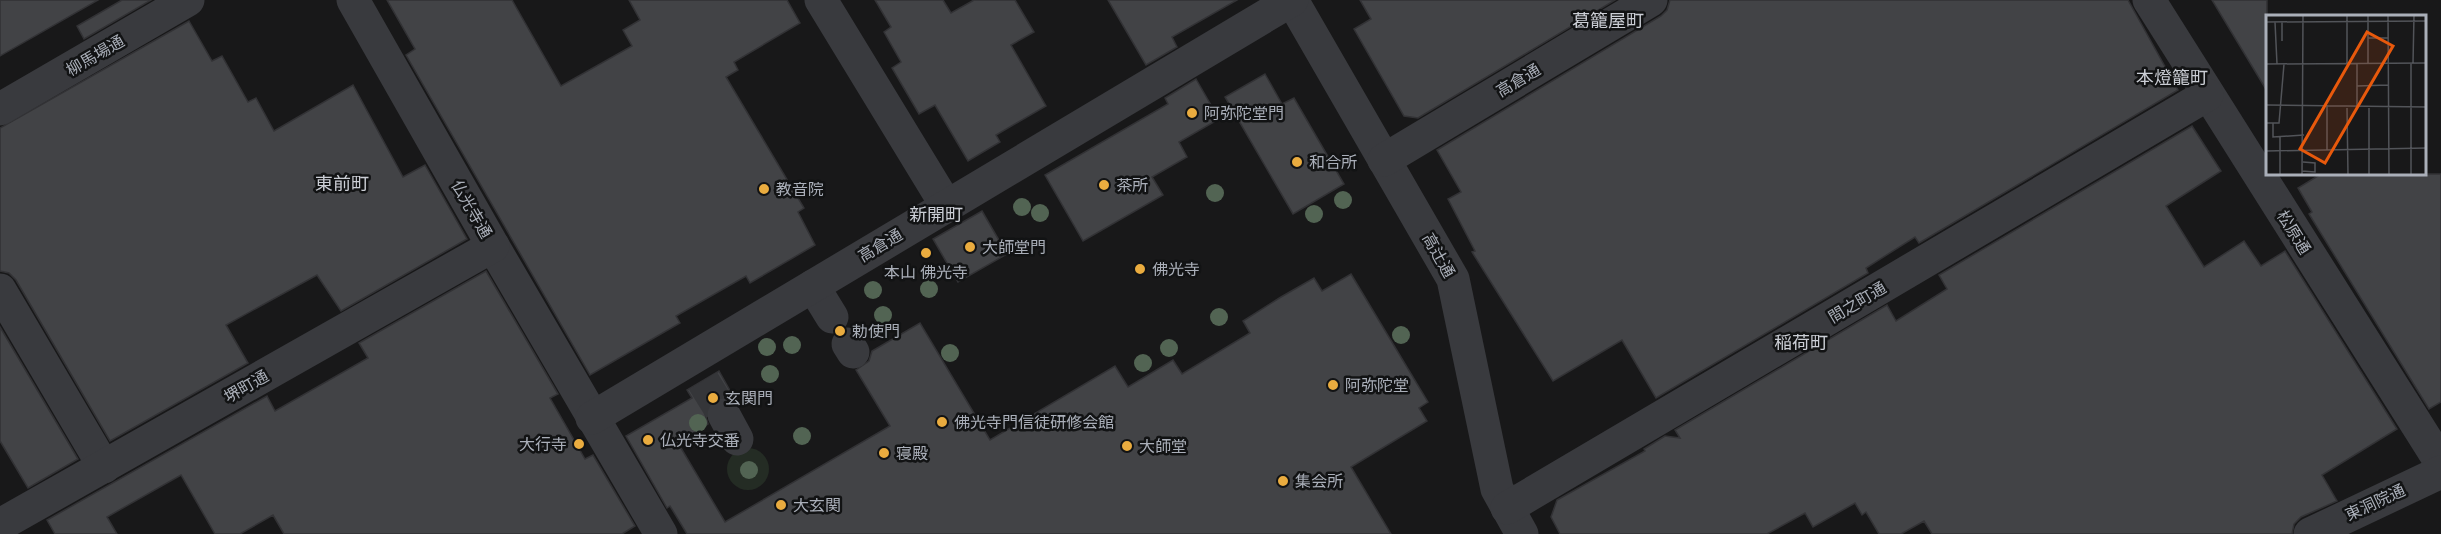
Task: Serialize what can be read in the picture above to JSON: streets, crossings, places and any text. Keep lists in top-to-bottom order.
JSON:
{
  "streets": {
    "street": [
      "柳馬場通",
      "高倉通",
      "仏光寺通",
      "松原通",
      "高辻通",
      "間之町通",
      "堺町通",
      "東洞院通"
    ]
  },
  "crossings": [
    ["高倉通", "仏光寺通"],
    ["高倉通", "高辻通"],
    ["仏光寺通", "堺町通"],
    ["松原通", "間之町通"],
    ["高辻通", "間之町通"]
  ],
  "districts": [
    "葛籠屋町",
    "本燈籠町",
    "東前町",
    "新開町",
    "稲荷町"
  ],
  "places": [
    "阿弥陀堂門",
    "和合所",
    "茶所",
    "教音院",
    "大師堂門",
    "本山 佛光寺",
    "佛光寺",
    "勅使門",
    "阿弥陀堂",
    "玄関門",
    "佛光寺門信徒研修会館",
    "仏光寺交番",
    "大行寺",
    "大師堂",
    "寝殿",
    "集会所",
    "大玄関"
  ]
}
